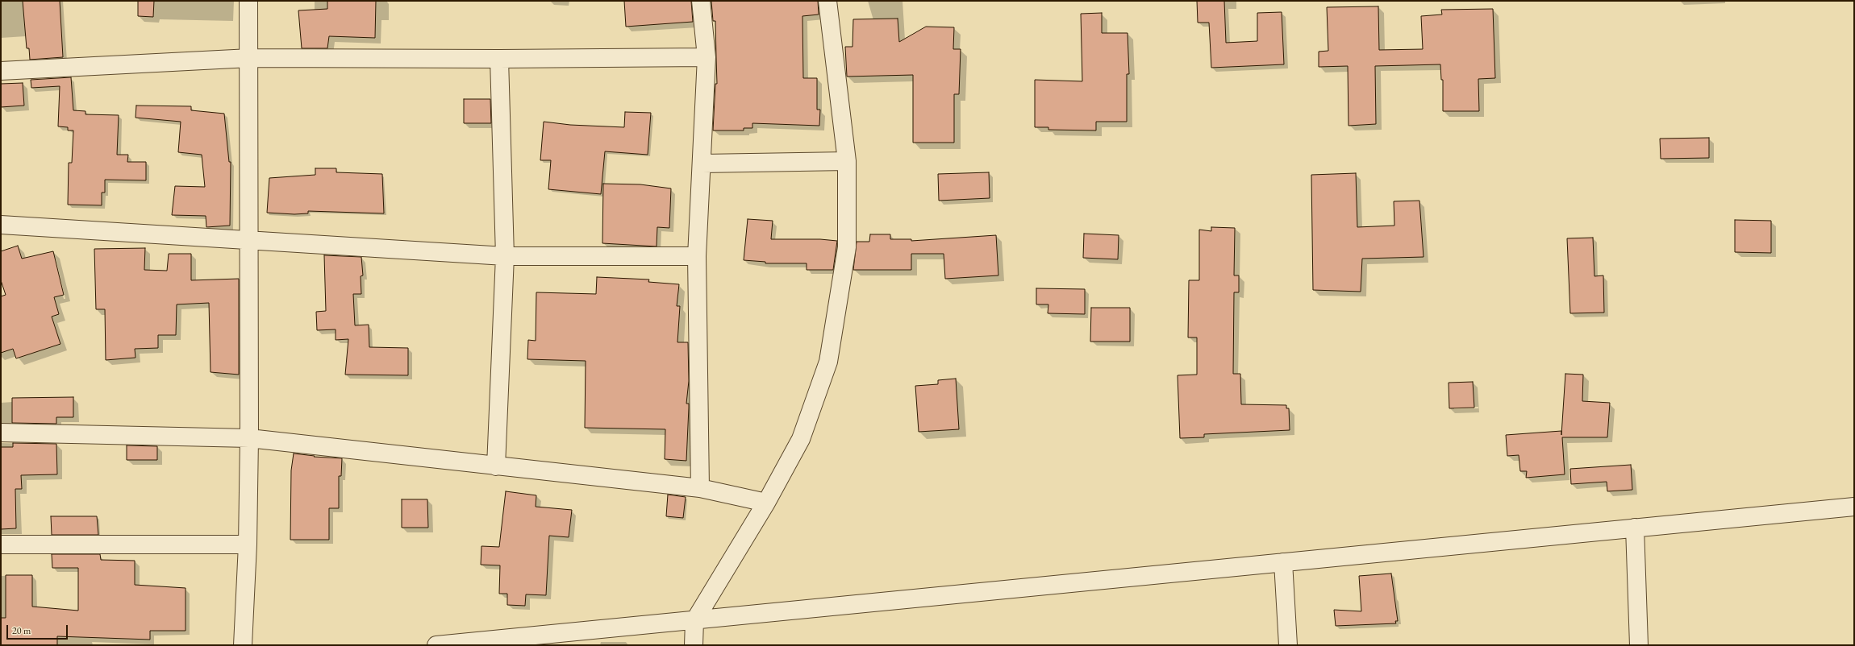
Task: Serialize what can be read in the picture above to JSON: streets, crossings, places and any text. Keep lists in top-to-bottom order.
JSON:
{
  "scale_bar": "20 m"
}
